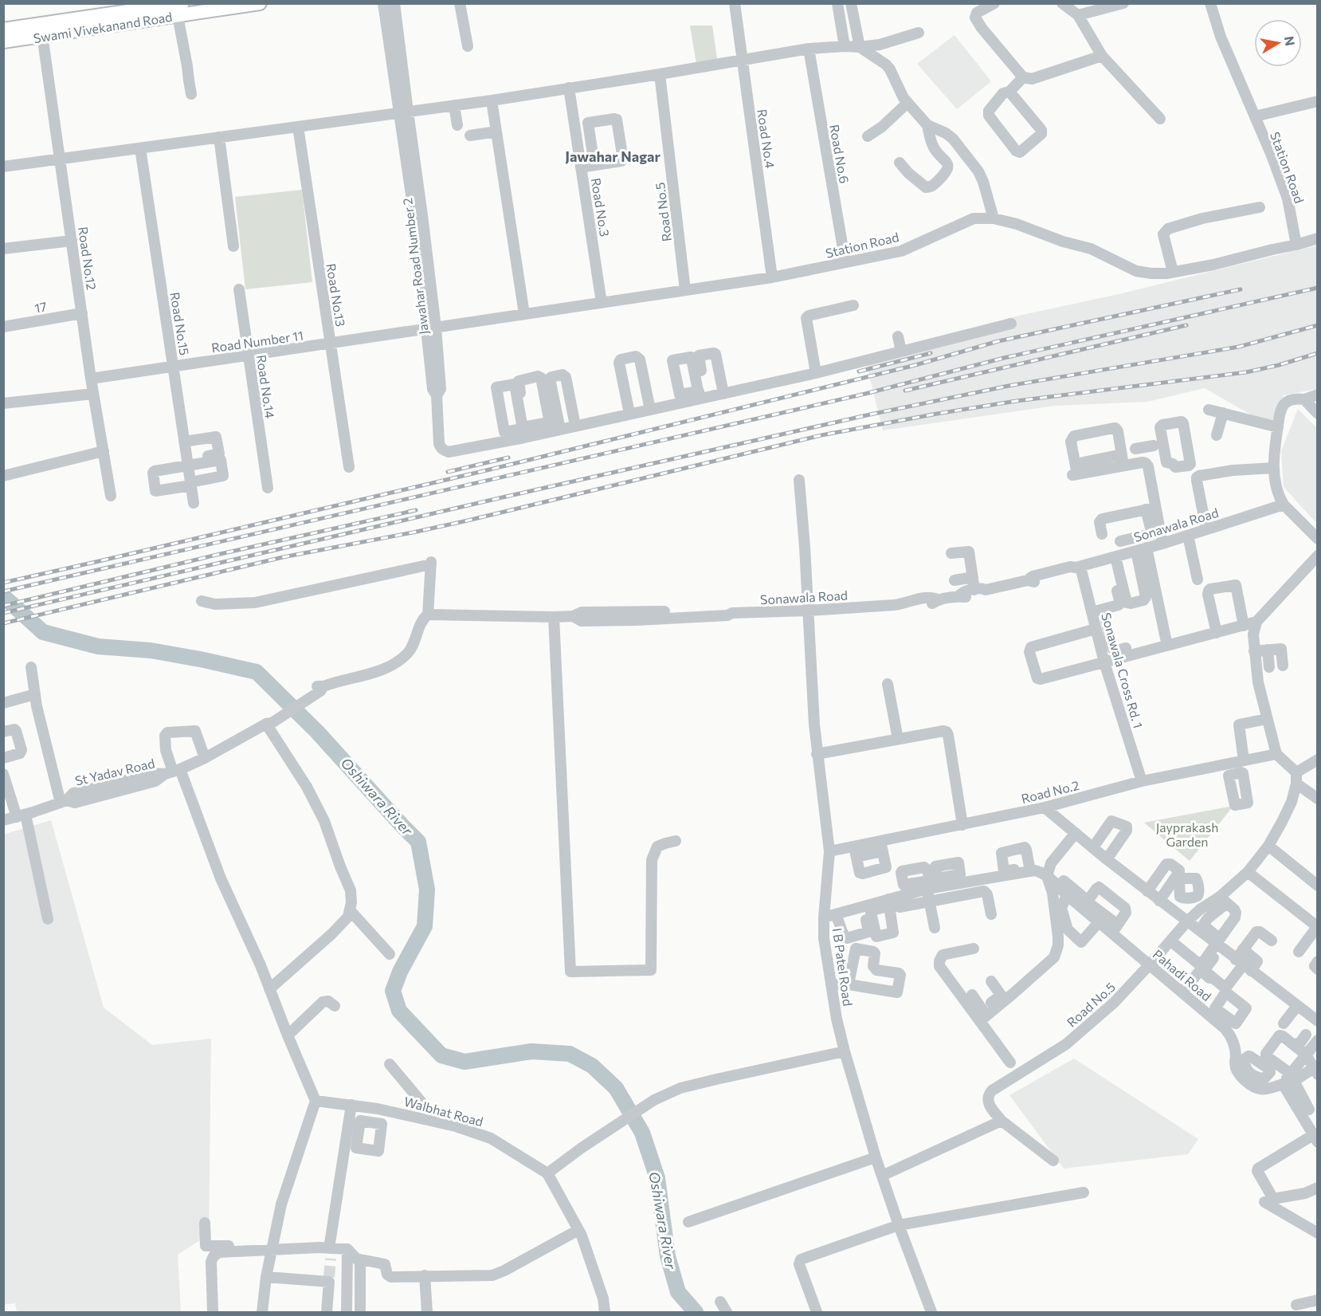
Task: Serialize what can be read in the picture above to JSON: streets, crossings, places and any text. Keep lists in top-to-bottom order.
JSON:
{
  "streets": {
    "main road": ["Swami Vivekanand Road"],
    "street": [
      "Road No.4",
      "Road No.6",
      "Station Road",
      "Road No.3",
      "Road No.5",
      "Road No.12",
      "Jawahar Road Number 2",
      "Road No.13",
      "17",
      "Road No.15",
      "Road Number 11",
      "Road No.14",
      "Sonawala Road",
      "Sonawala Cross Rd. 1",
      "St Yadav Road",
      "Road No.2",
      "I B Patel Road",
      "Pahadi Road",
      "Walbhat Road"
    ]
  },
  "crossings": [
    ["Swami Vivekanand Road", "Road No.12"],
    ["Road No.4", "Station Road"],
    ["Road No.6", "Station Road"],
    ["Station Road", "Road No.3"],
    ["Station Road", "Road No.5"],
    ["Station Road", "Road Number 11"],
    ["Road No.3", "Road Number 11"],
    ["Road No.5", "Pahadi Road"],
    ["Road No.12", "17"],
    ["Road No.12", "Road Number 11"],
    ["Jawahar Road Number 2", "Road Number 11"],
    ["Road No.13", "Road Number 11"],
    ["Road No.15", "Road Number 11"],
    ["Road Number 11", "Road No.14"],
    ["Sonawala Road", "Sonawala Cross Rd. 1"],
    ["Sonawala Road", "St Yadav Road"],
    ["Sonawala Road", "I B Patel Road"],
    ["Sonawala Cross Rd. 1", "Road No.2"],
    ["Road No.2", "I B Patel Road"]
  ],
  "districts": ["Jawahar Nagar"],
  "water": ["Oshiwara River"],
  "parks": ["Jayprakash Garden"],
  "north": "right"
}
